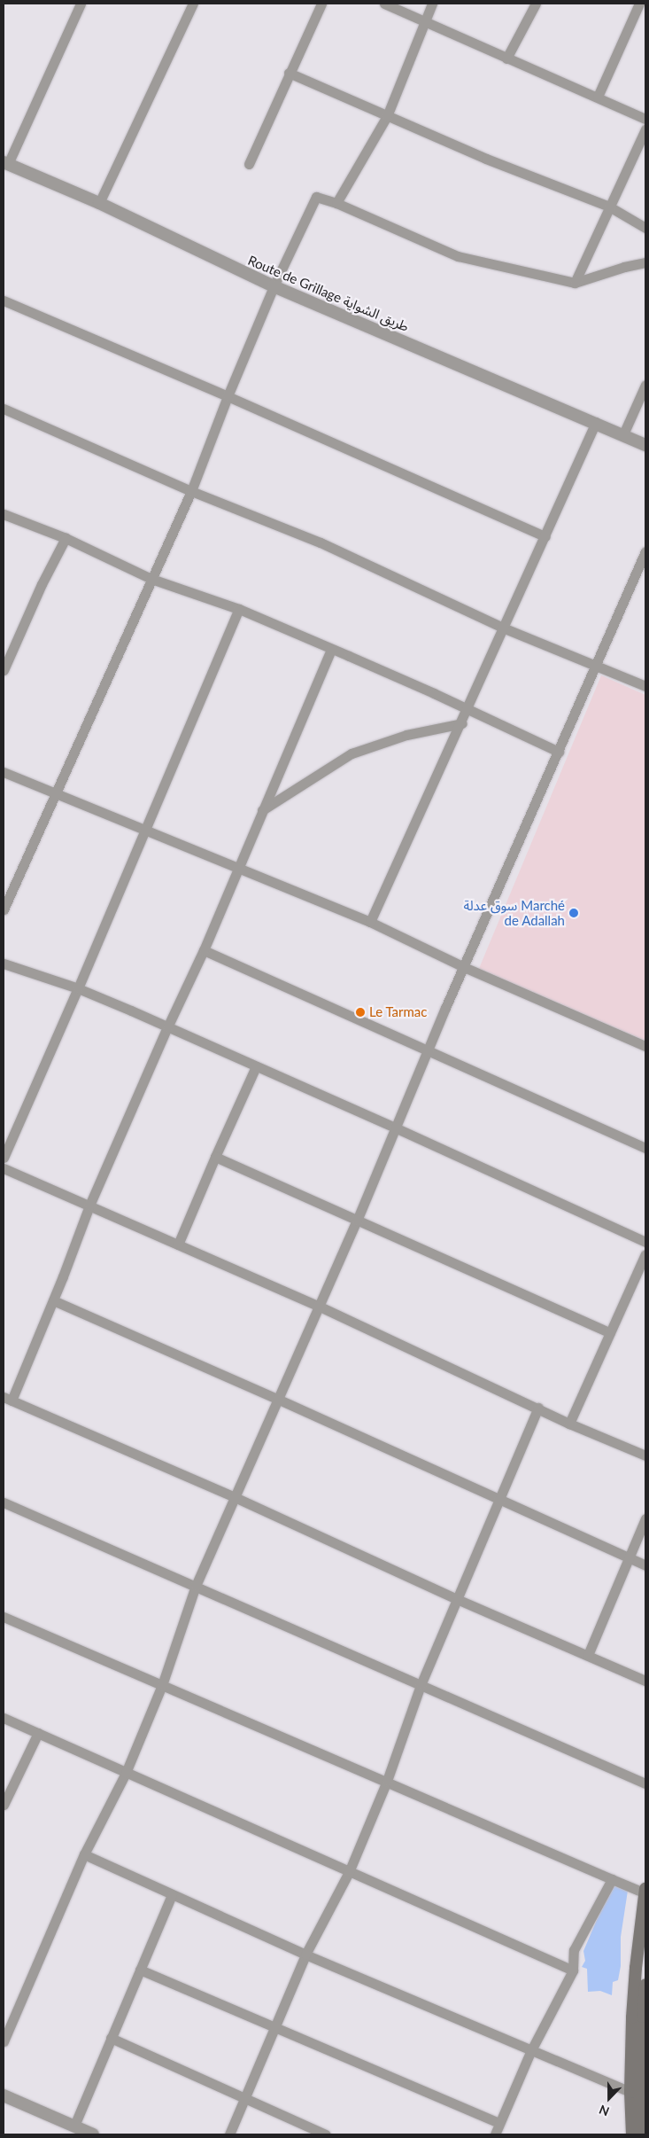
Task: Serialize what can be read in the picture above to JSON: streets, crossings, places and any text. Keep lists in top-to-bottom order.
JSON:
{
  "streets": {
    "street": ["Route de Grillage طريق الشواية"]
  },
  "places": ["سوق عدلة Marché de Adallah", "Le Tarmac"],
  "north": "bottom"
}
